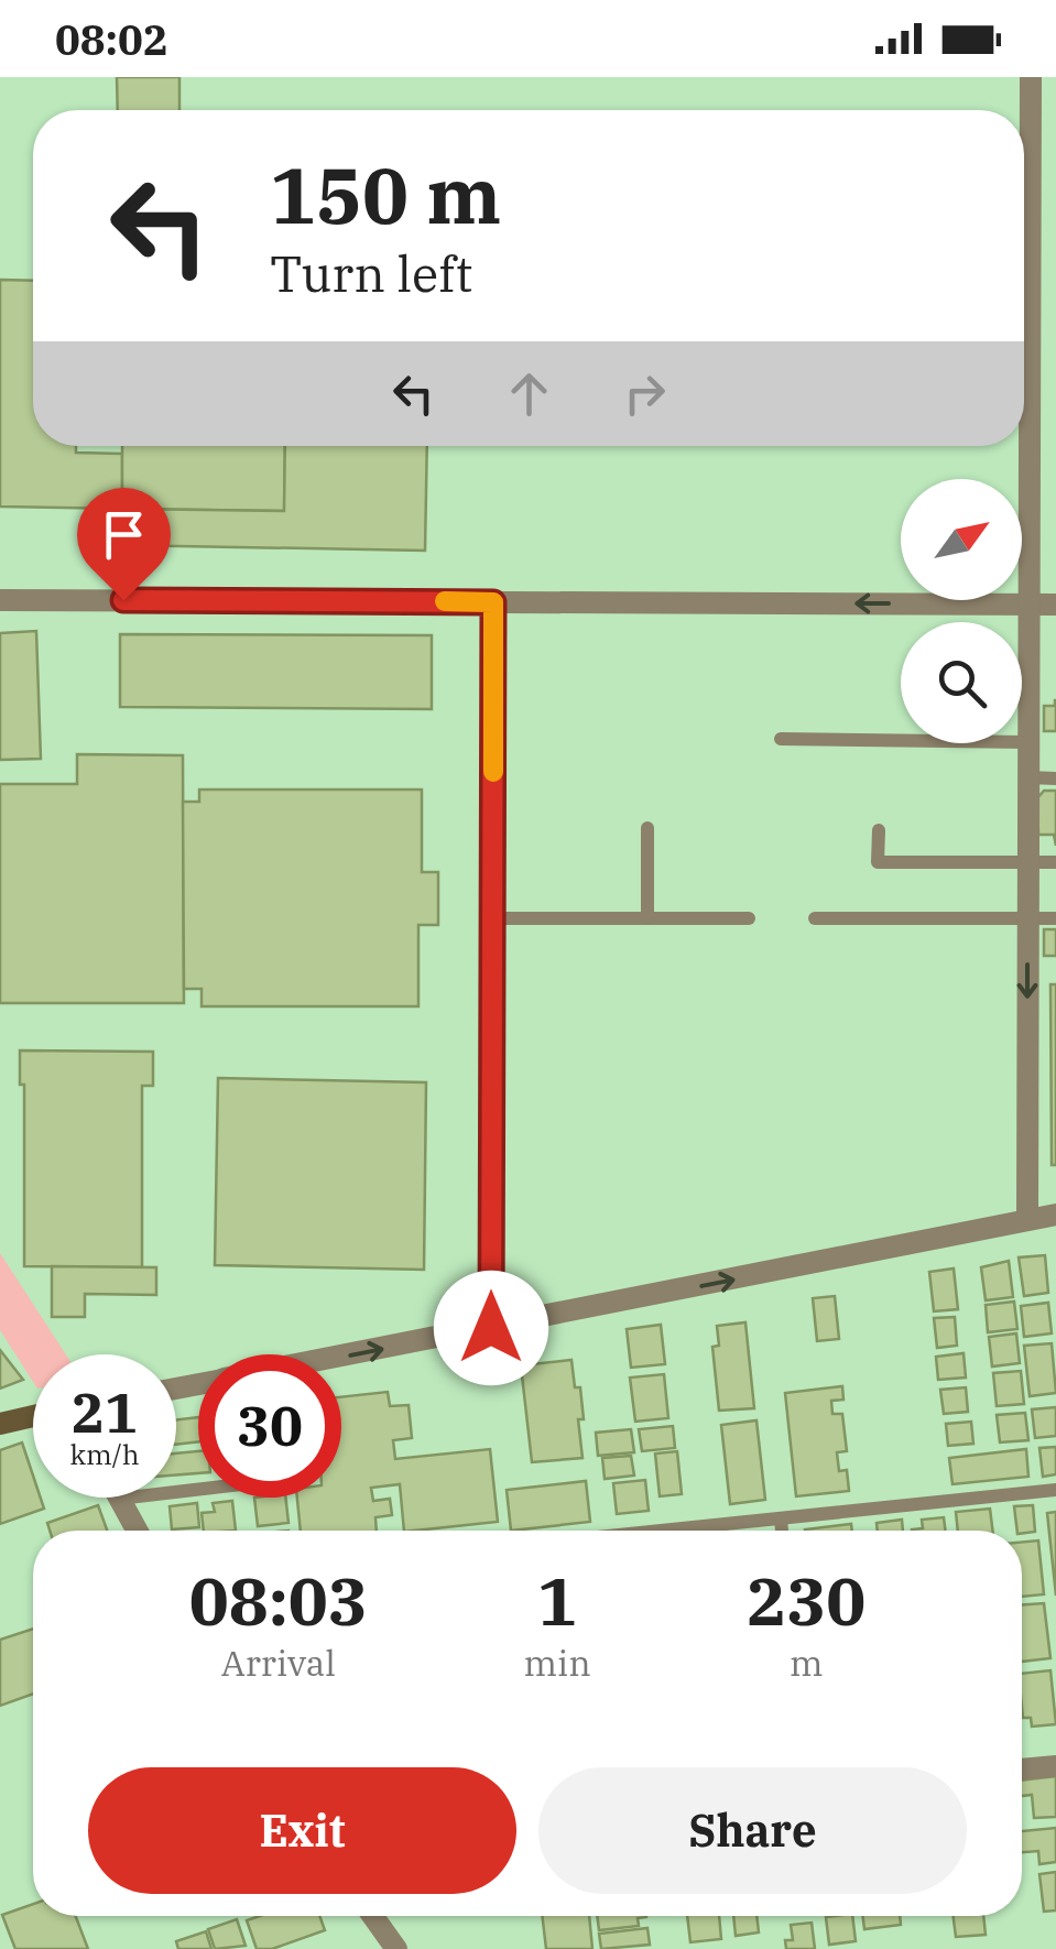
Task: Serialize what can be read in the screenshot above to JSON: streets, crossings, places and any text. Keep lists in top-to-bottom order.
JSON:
{
  "north": "top right",
  "page": {
    "status": "08:02",
    "turn": ["150 m", "Turn left"],
    "speed": "21 km/h",
    "limit": "30",
    "eta": [
      "08:03",
      "Arrival",
      "1",
      "min",
      "230",
      "m"
    ],
    "buttons": ["Exit", "Share"]
  }
}
